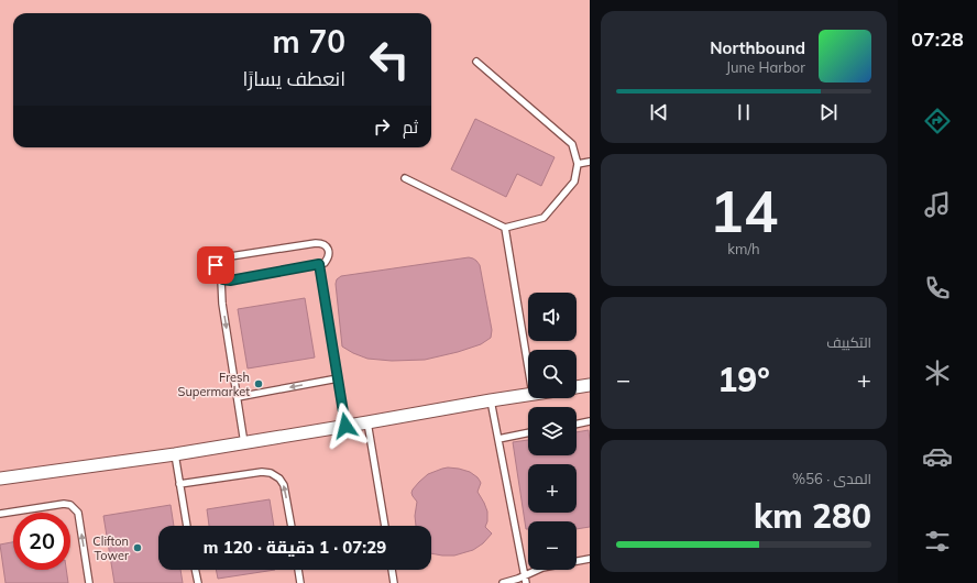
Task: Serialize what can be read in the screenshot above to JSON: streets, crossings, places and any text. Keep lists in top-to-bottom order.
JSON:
{
  "places": ["Fresh Supermarket", "Clifton Tower"],
  "page": {
    "tabs": "07:28",
    "turn": ["70 m", "انعطف يسارًا"],
    "song": ["Northbound", "June Harbor"],
    "then": "ثم",
    "tile": [
      ["14", "km/h"],
      "التكييف",
      ["المدى · 56%", "280 km"]
    ],
    "map_buttons": ["+", "−"],
    "heat": ["−", "19°", "+"],
    "limit": "20",
    "trip": "07:29 · 1 دقيقة · 120 m"
  }
}
